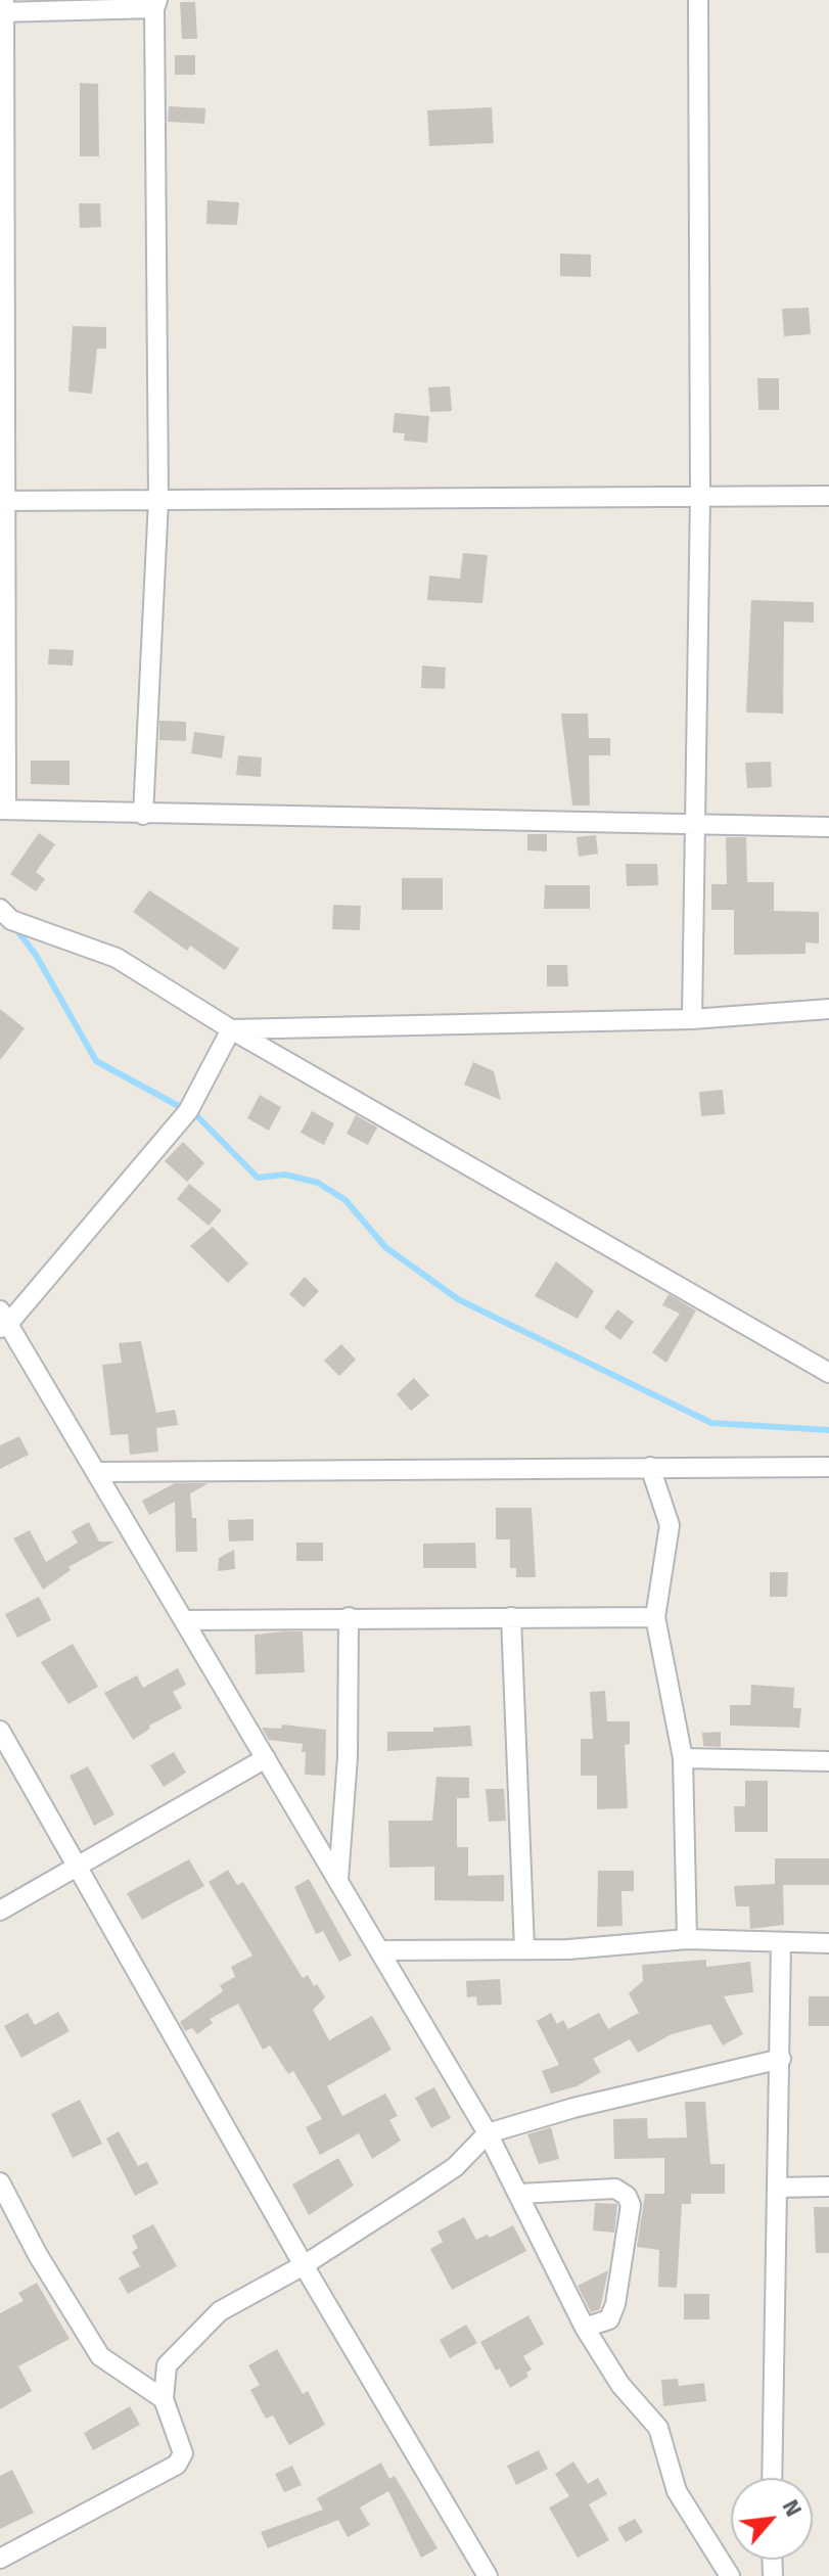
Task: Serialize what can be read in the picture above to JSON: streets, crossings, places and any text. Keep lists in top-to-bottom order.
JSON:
{
  "north": "top right"
}
